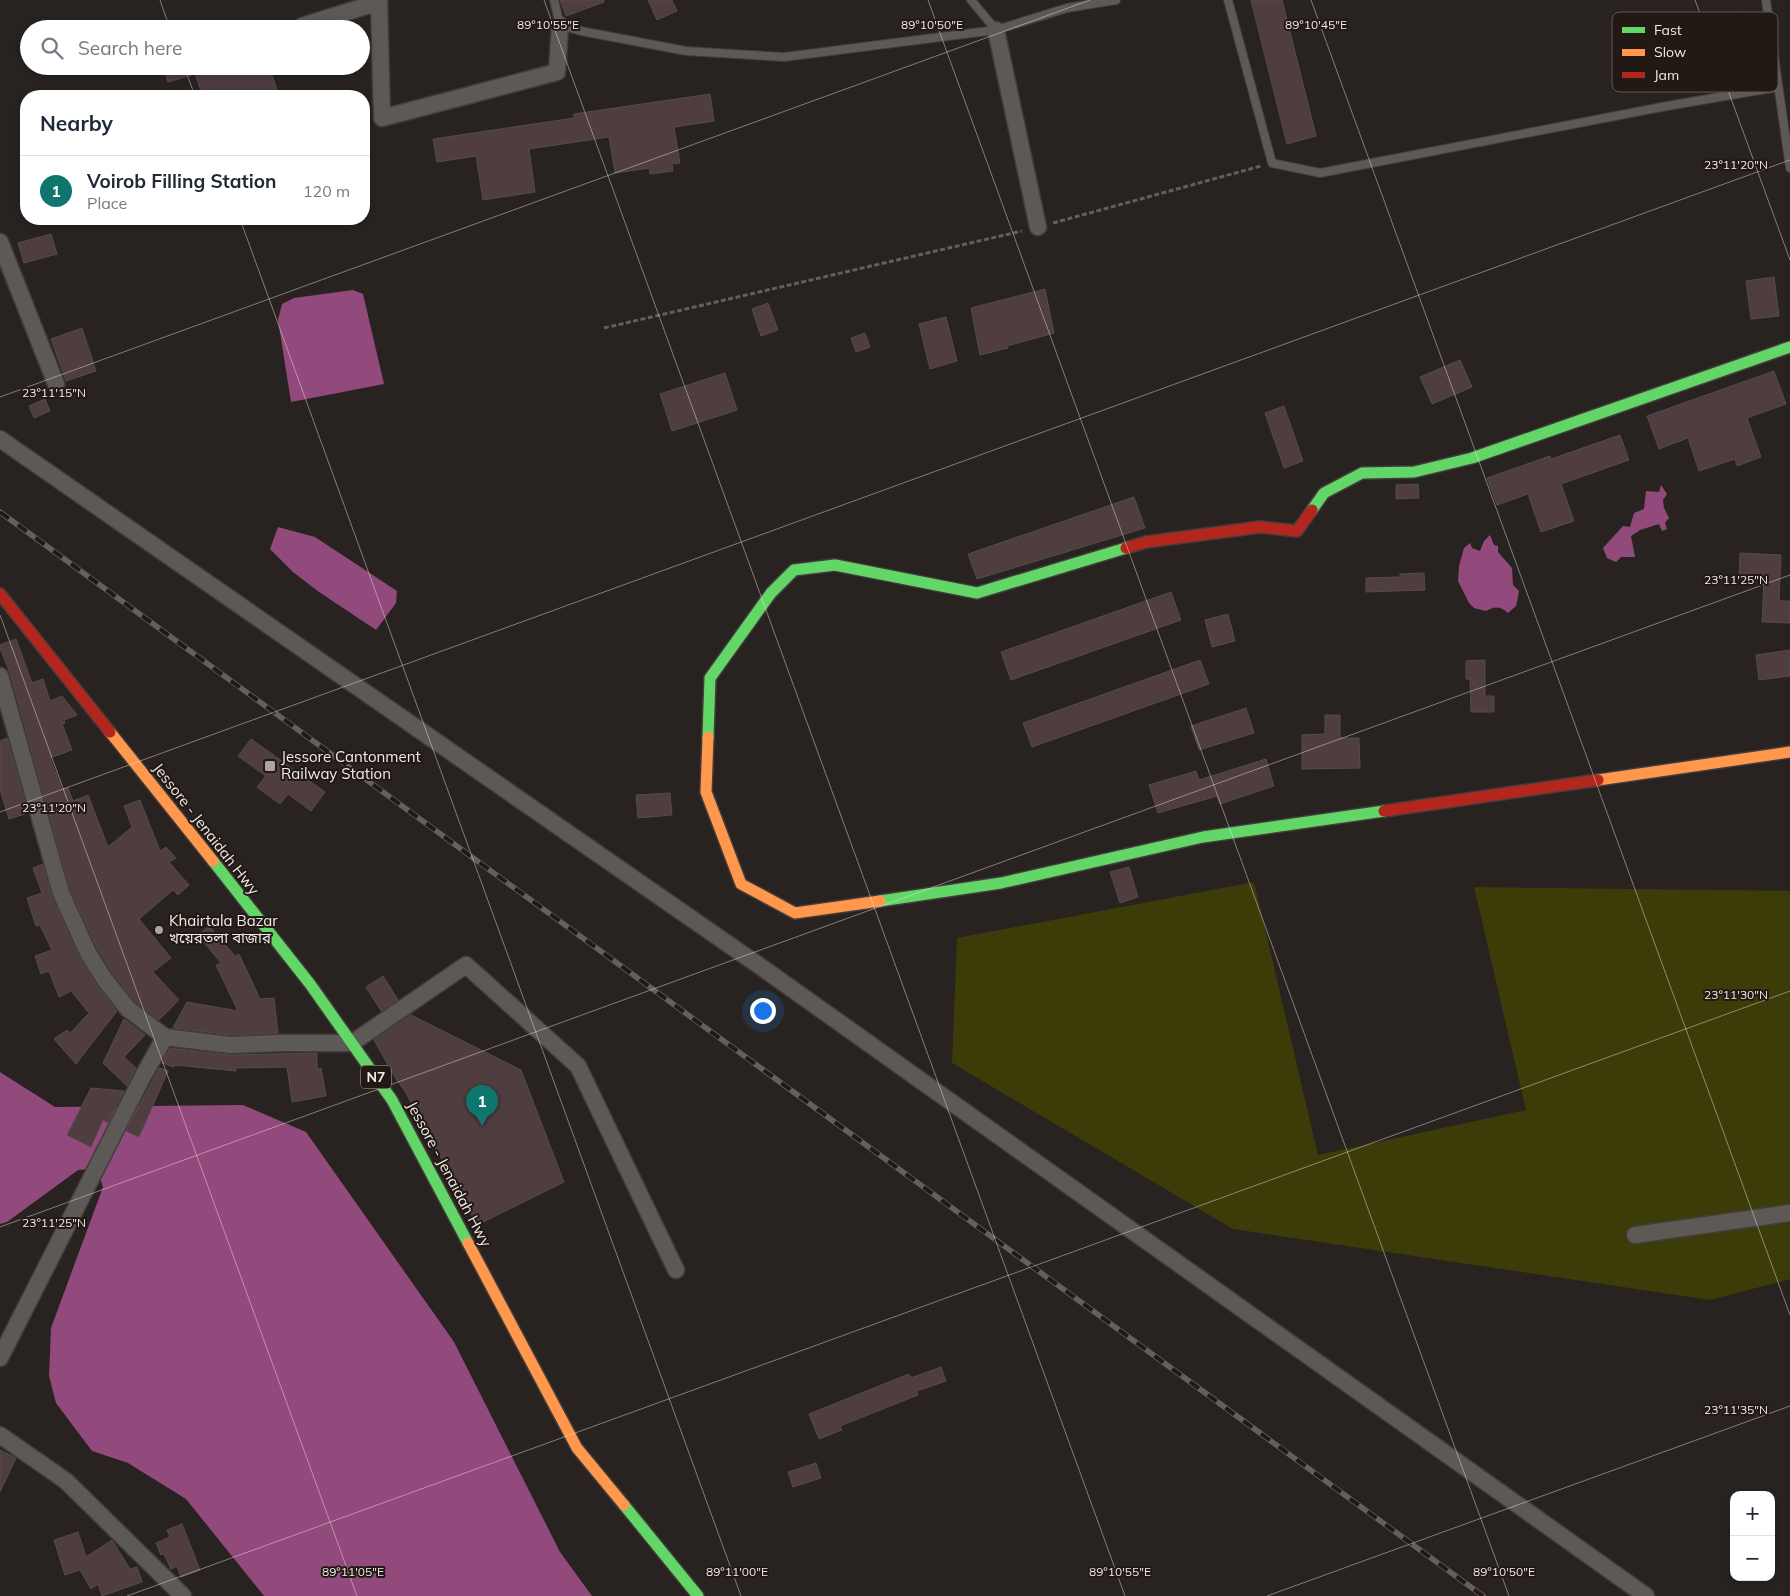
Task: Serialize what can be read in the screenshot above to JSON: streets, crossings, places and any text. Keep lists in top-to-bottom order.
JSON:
{
  "streets": {
    "main road": ["Jessore - Jenaidah Hwy", "N7"]
  },
  "places": {
    "transit": ["Jessore Cantonment Railway Station"],
    "other": ["Khairtala Bazar খয়েরতলা বাজার"]
  },
  "legend": ["Fast", "Slow", "Jam"],
  "page": {
    "search": "Search here",
    "heading": "Nearby",
    "list": [
      {
        "mark": "1",
        "name": "Voirob Filling Station",
        "note": "Place",
        "value": "120 m"
      }
    ],
    "pins": "1",
    "map_buttons": ["+", "−"]
  },
  "coordinates": [
    "89°10'55\"E",
    "89°10'50\"E",
    "89°10'45\"E",
    "23°11'20\"N",
    "23°11'15\"N",
    "23°11'25\"N",
    "23°11'30\"N",
    "23°11'35\"N",
    "89°11'05\"E",
    "89°11'00\"E"
  ]
}
